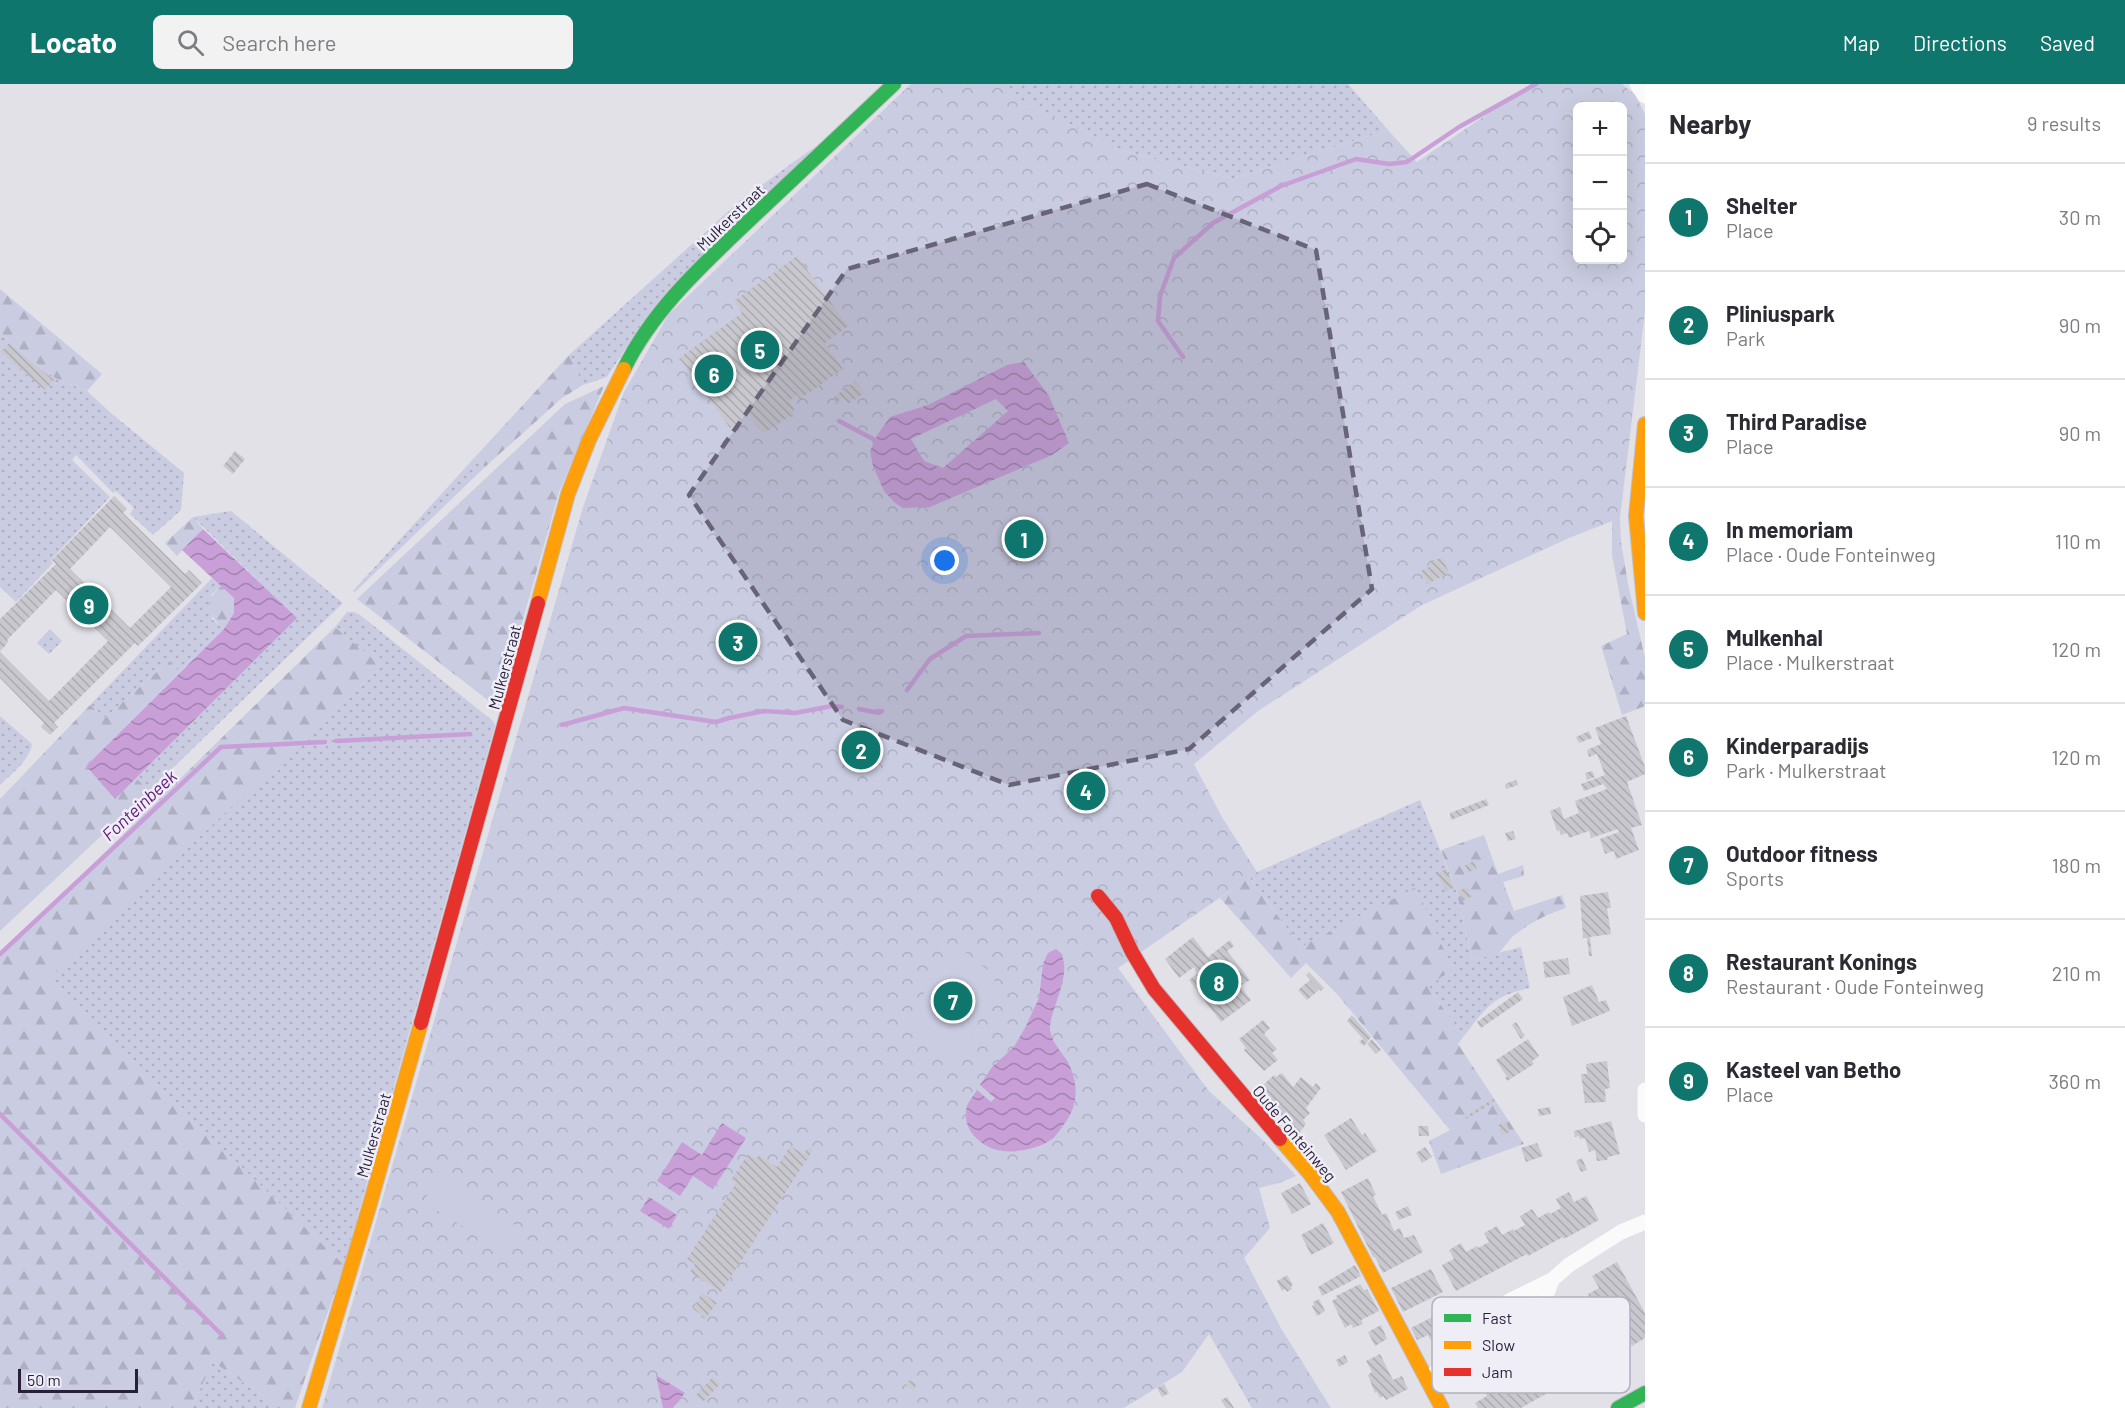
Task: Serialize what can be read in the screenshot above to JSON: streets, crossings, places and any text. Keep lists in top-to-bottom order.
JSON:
{
  "streets": {
    "street": ["Mulkerstraat", "Oude Fonteinweg"]
  },
  "water": ["Fonteinbeek"],
  "legend": ["Fast", "Slow", "Jam"],
  "scale_bar": "50 m",
  "page": {
    "header": "Locato",
    "search": "Search here",
    "nav": ["Map", "Directions", "Saved"],
    "heading": ["Nearby", "9 results"],
    "map_buttons": ["+", "−"],
    "list": [
      {
        "mark": "1",
        "name": "Shelter",
        "note": "Place",
        "value": "30 m"
      },
      {
        "mark": "2",
        "name": "Pliniuspark",
        "note": "Park",
        "value": "90 m"
      },
      {
        "mark": "3",
        "name": "Third Paradise",
        "note": "Place",
        "value": "90 m"
      },
      {
        "mark": "4",
        "name": "In memoriam",
        "note": "Place · Oude Fonteinweg",
        "value": "110 m"
      },
      {
        "mark": "5",
        "name": "Mulkenhal",
        "note": "Place · Mulkerstraat",
        "value": "120 m"
      },
      {
        "mark": "6",
        "name": "Kinderparadijs",
        "note": "Park · Mulkerstraat",
        "value": "120 m"
      },
      {
        "mark": "7",
        "name": "Outdoor fitness",
        "note": "Sports",
        "value": "180 m"
      },
      {
        "mark": "8",
        "name": "Restaurant Konings",
        "note": "Restaurant · Oude Fonteinweg",
        "value": "210 m"
      },
      {
        "mark": "9",
        "name": "Kasteel van Betho",
        "note": "Place",
        "value": "360 m"
      }
    ],
    "pins": [
      "5",
      "6",
      "1",
      "9",
      "3",
      "2",
      "4",
      "8",
      "7"
    ],
    "scale": "50 m"
  }
}
